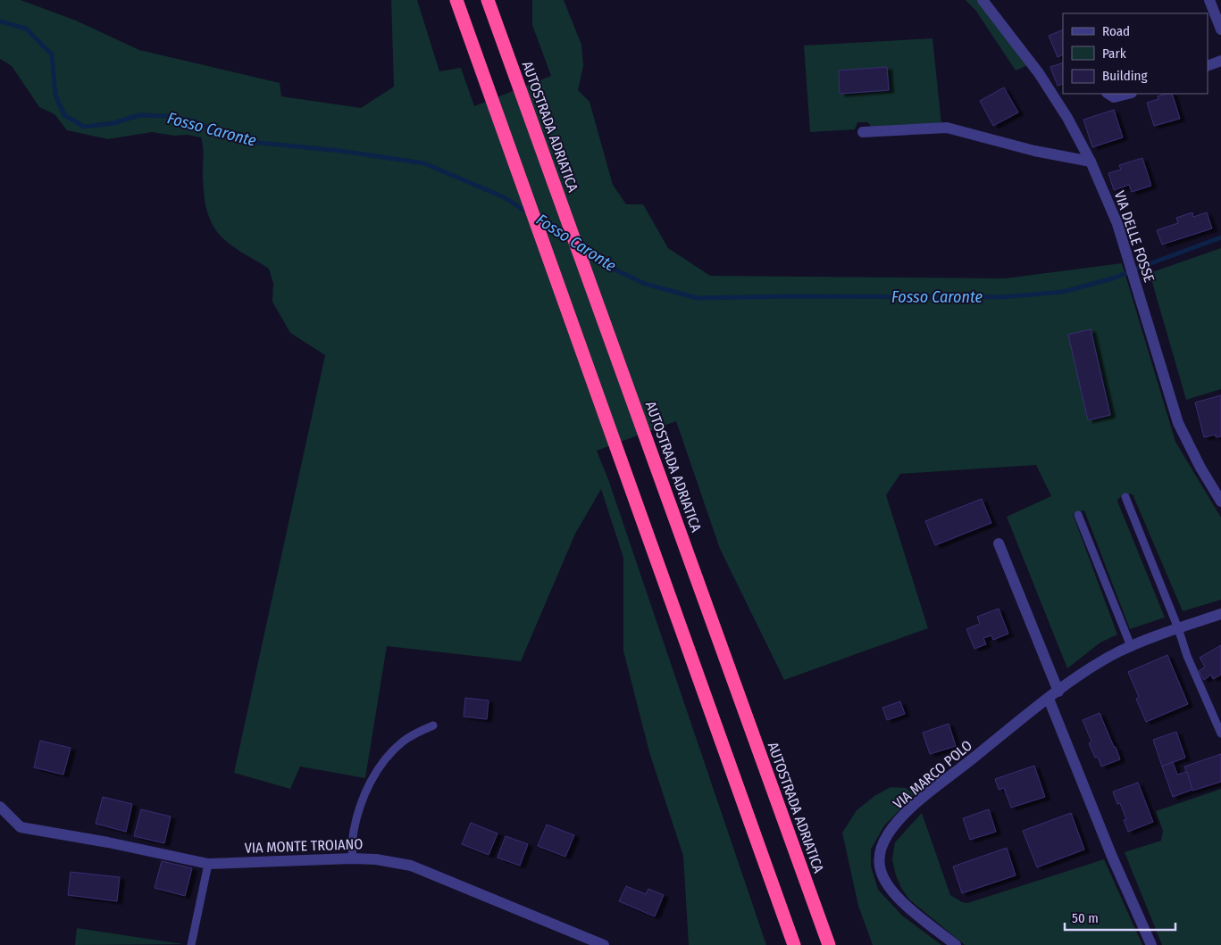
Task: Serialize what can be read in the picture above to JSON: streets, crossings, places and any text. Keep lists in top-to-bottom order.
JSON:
{
  "streets": {
    "highway": ["AUTOSTRADA ADRIATICA"],
    "street": ["VIA DELLE FOSSE", "VIA MARCO POLO", "VIA MONTE TROIANO"]
  },
  "water": ["Fosso Caronte"],
  "legend": ["Road", "Park", "Building"],
  "scale_bar": "50 m"
}
